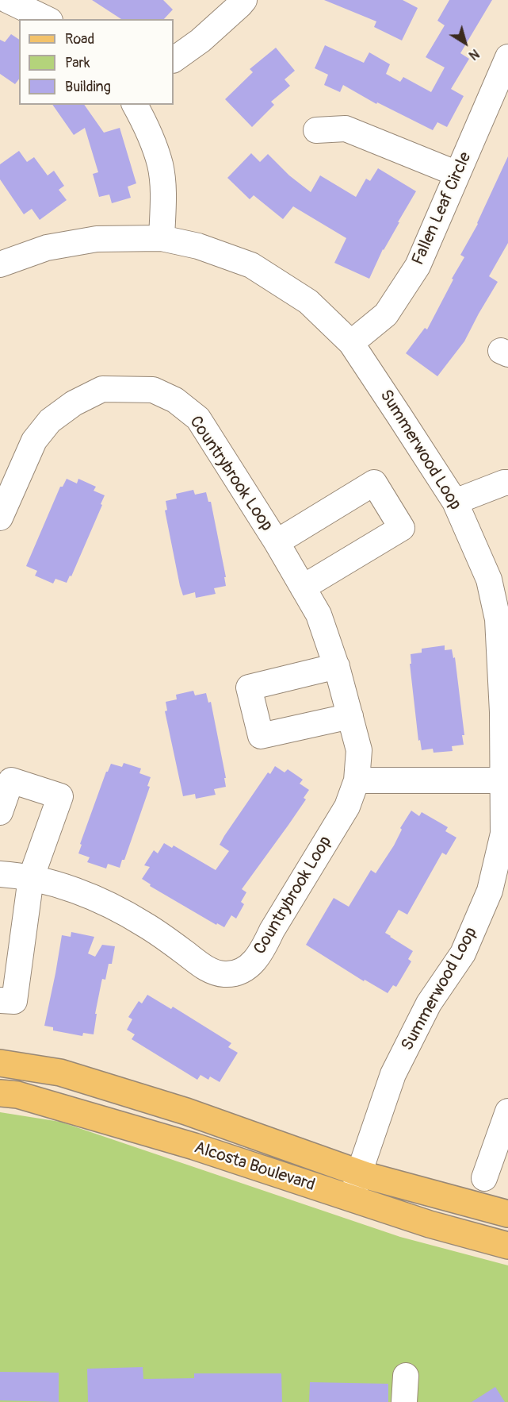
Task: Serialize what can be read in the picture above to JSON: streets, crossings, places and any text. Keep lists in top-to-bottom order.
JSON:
{
  "streets": {
    "main road": ["Alcosta Boulevard"],
    "street": ["Fallen Leaf Circle", "Summerwood Loop", "Countrybrook Loop"]
  },
  "crossings": [
    ["Fallen Leaf Circle", "Summerwood Loop"],
    ["Summerwood Loop", "Alcosta Boulevard"]
  ],
  "legend": ["Road", "Park", "Building"],
  "north": "bottom right"
}
